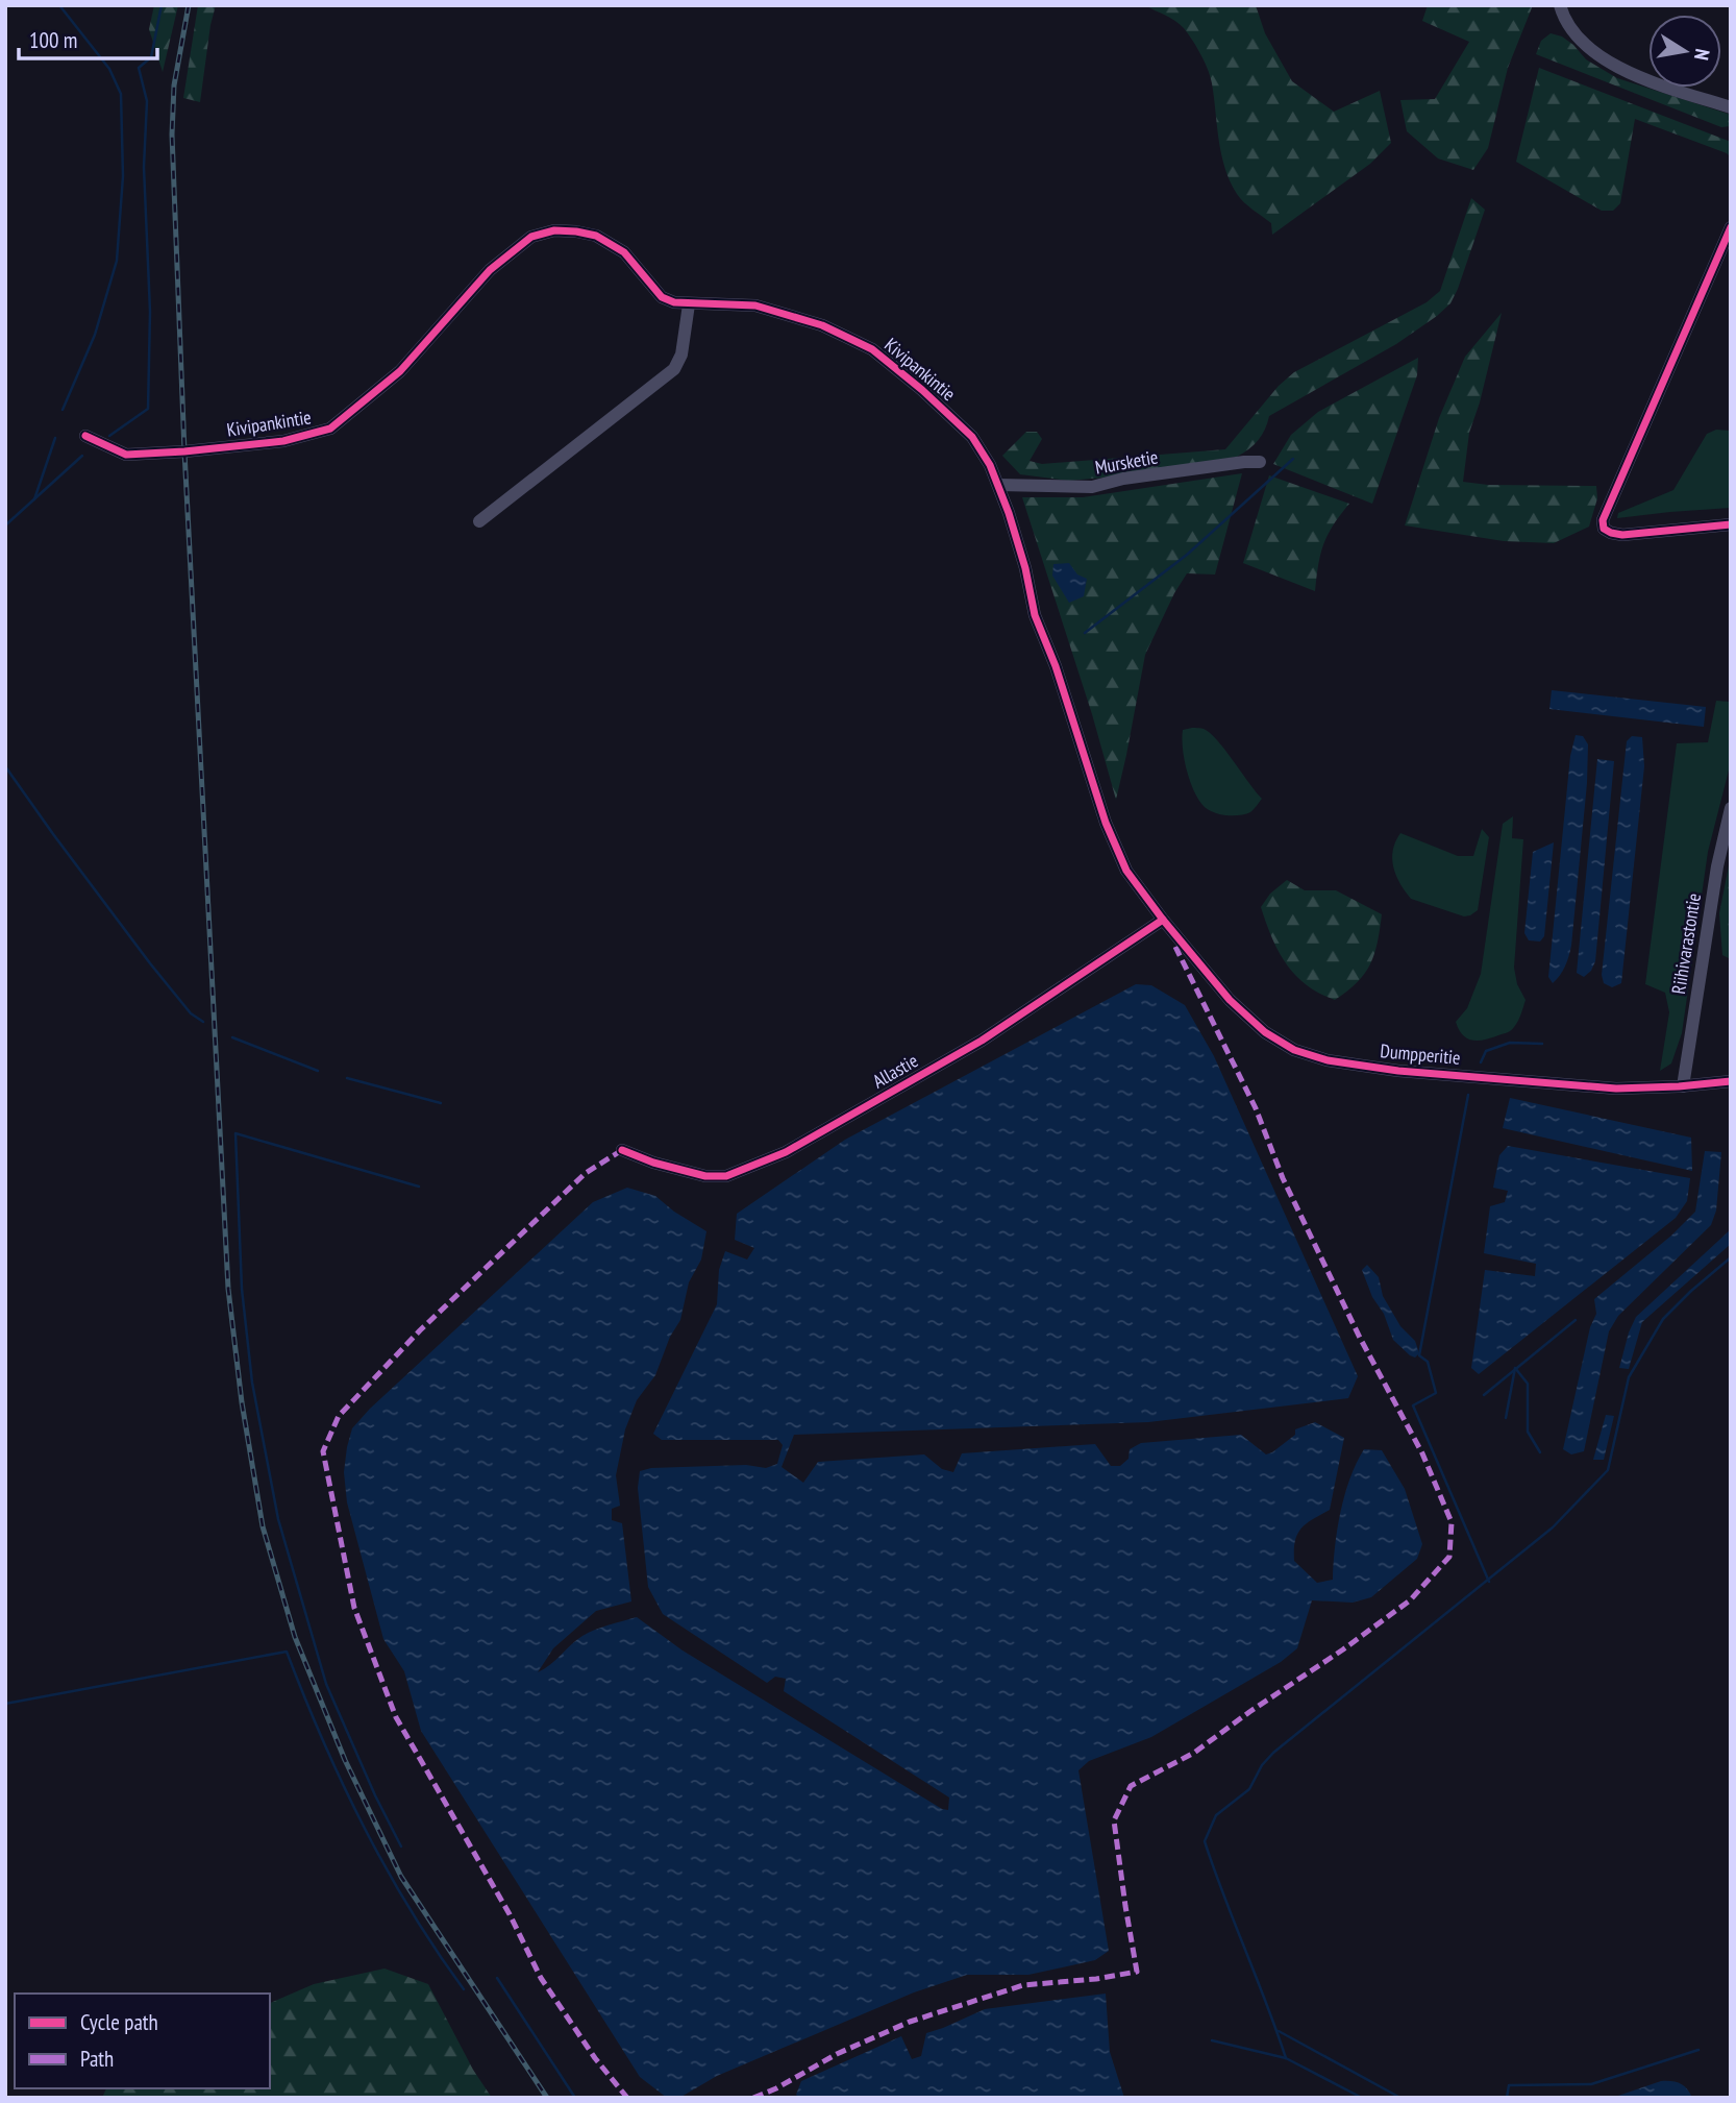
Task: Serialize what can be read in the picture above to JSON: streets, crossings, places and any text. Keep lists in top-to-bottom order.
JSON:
{
  "streets": {
    "street": [
      "Kivipankintie",
      "Mursketie",
      "Riihivarastontie",
      "Dumpperitie",
      "Allastie"
    ]
  },
  "crossings": [
    ["Kivipankintie", "Mursketie"],
    ["Kivipankintie", "Dumpperitie"],
    ["Kivipankintie", "Allastie"],
    ["Riihivarastontie", "Dumpperitie"],
    ["Dumpperitie", "Allastie"]
  ],
  "legend": ["Cycle path", "Path"],
  "scale_bar": "100 m",
  "north": "right"
}
